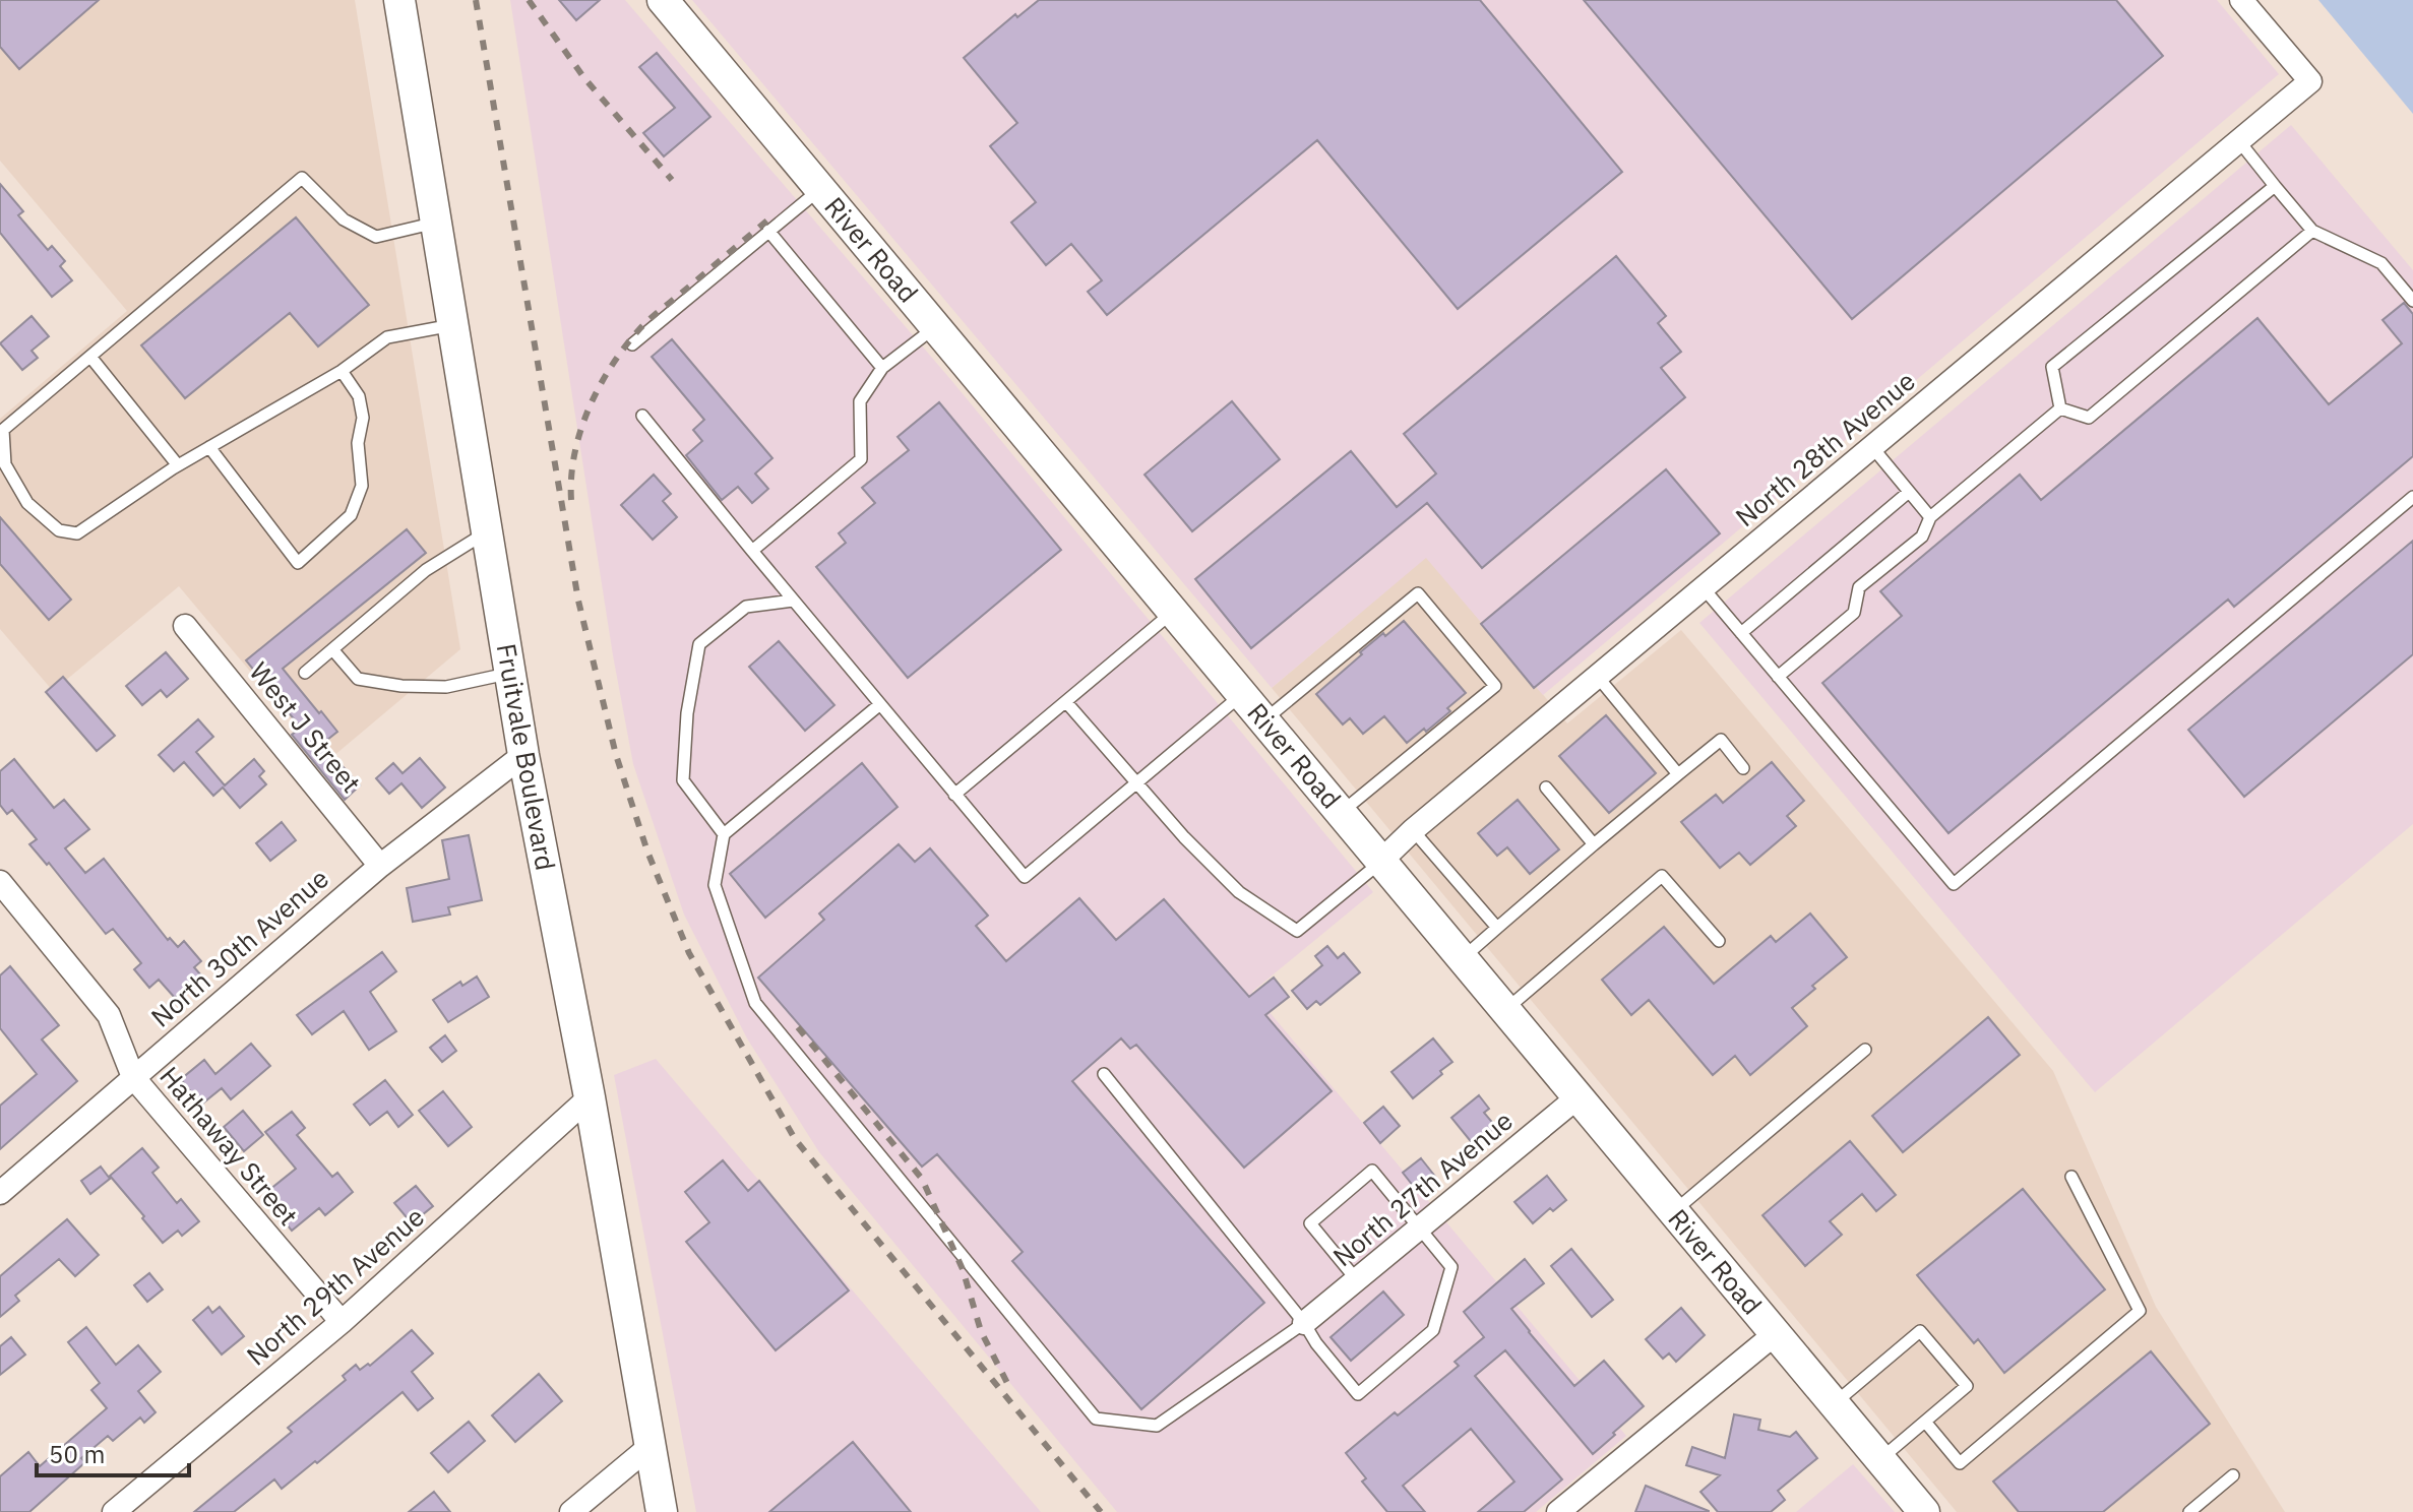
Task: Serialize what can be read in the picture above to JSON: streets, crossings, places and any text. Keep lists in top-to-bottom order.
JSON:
{
  "streets": {
    "street": [
      "River Road",
      "North 28th Avenue",
      "West J Street",
      "Fruitvale Boulevard",
      "North 30th Avenue",
      "Hathaway Street",
      "North 27th Avenue",
      "North 29th Avenue"
    ]
  },
  "crossings": [
    ["River Road", "North 28th Avenue"],
    ["River Road", "North 27th Avenue"],
    ["West J Street", "North 30th Avenue"],
    ["Fruitvale Boulevard", "North 30th Avenue"],
    ["Fruitvale Boulevard", "North 29th Avenue"],
    ["North 30th Avenue", "Hathaway Street"],
    ["Hathaway Street", "North 29th Avenue"]
  ],
  "scale_bar": "50 m"
}
